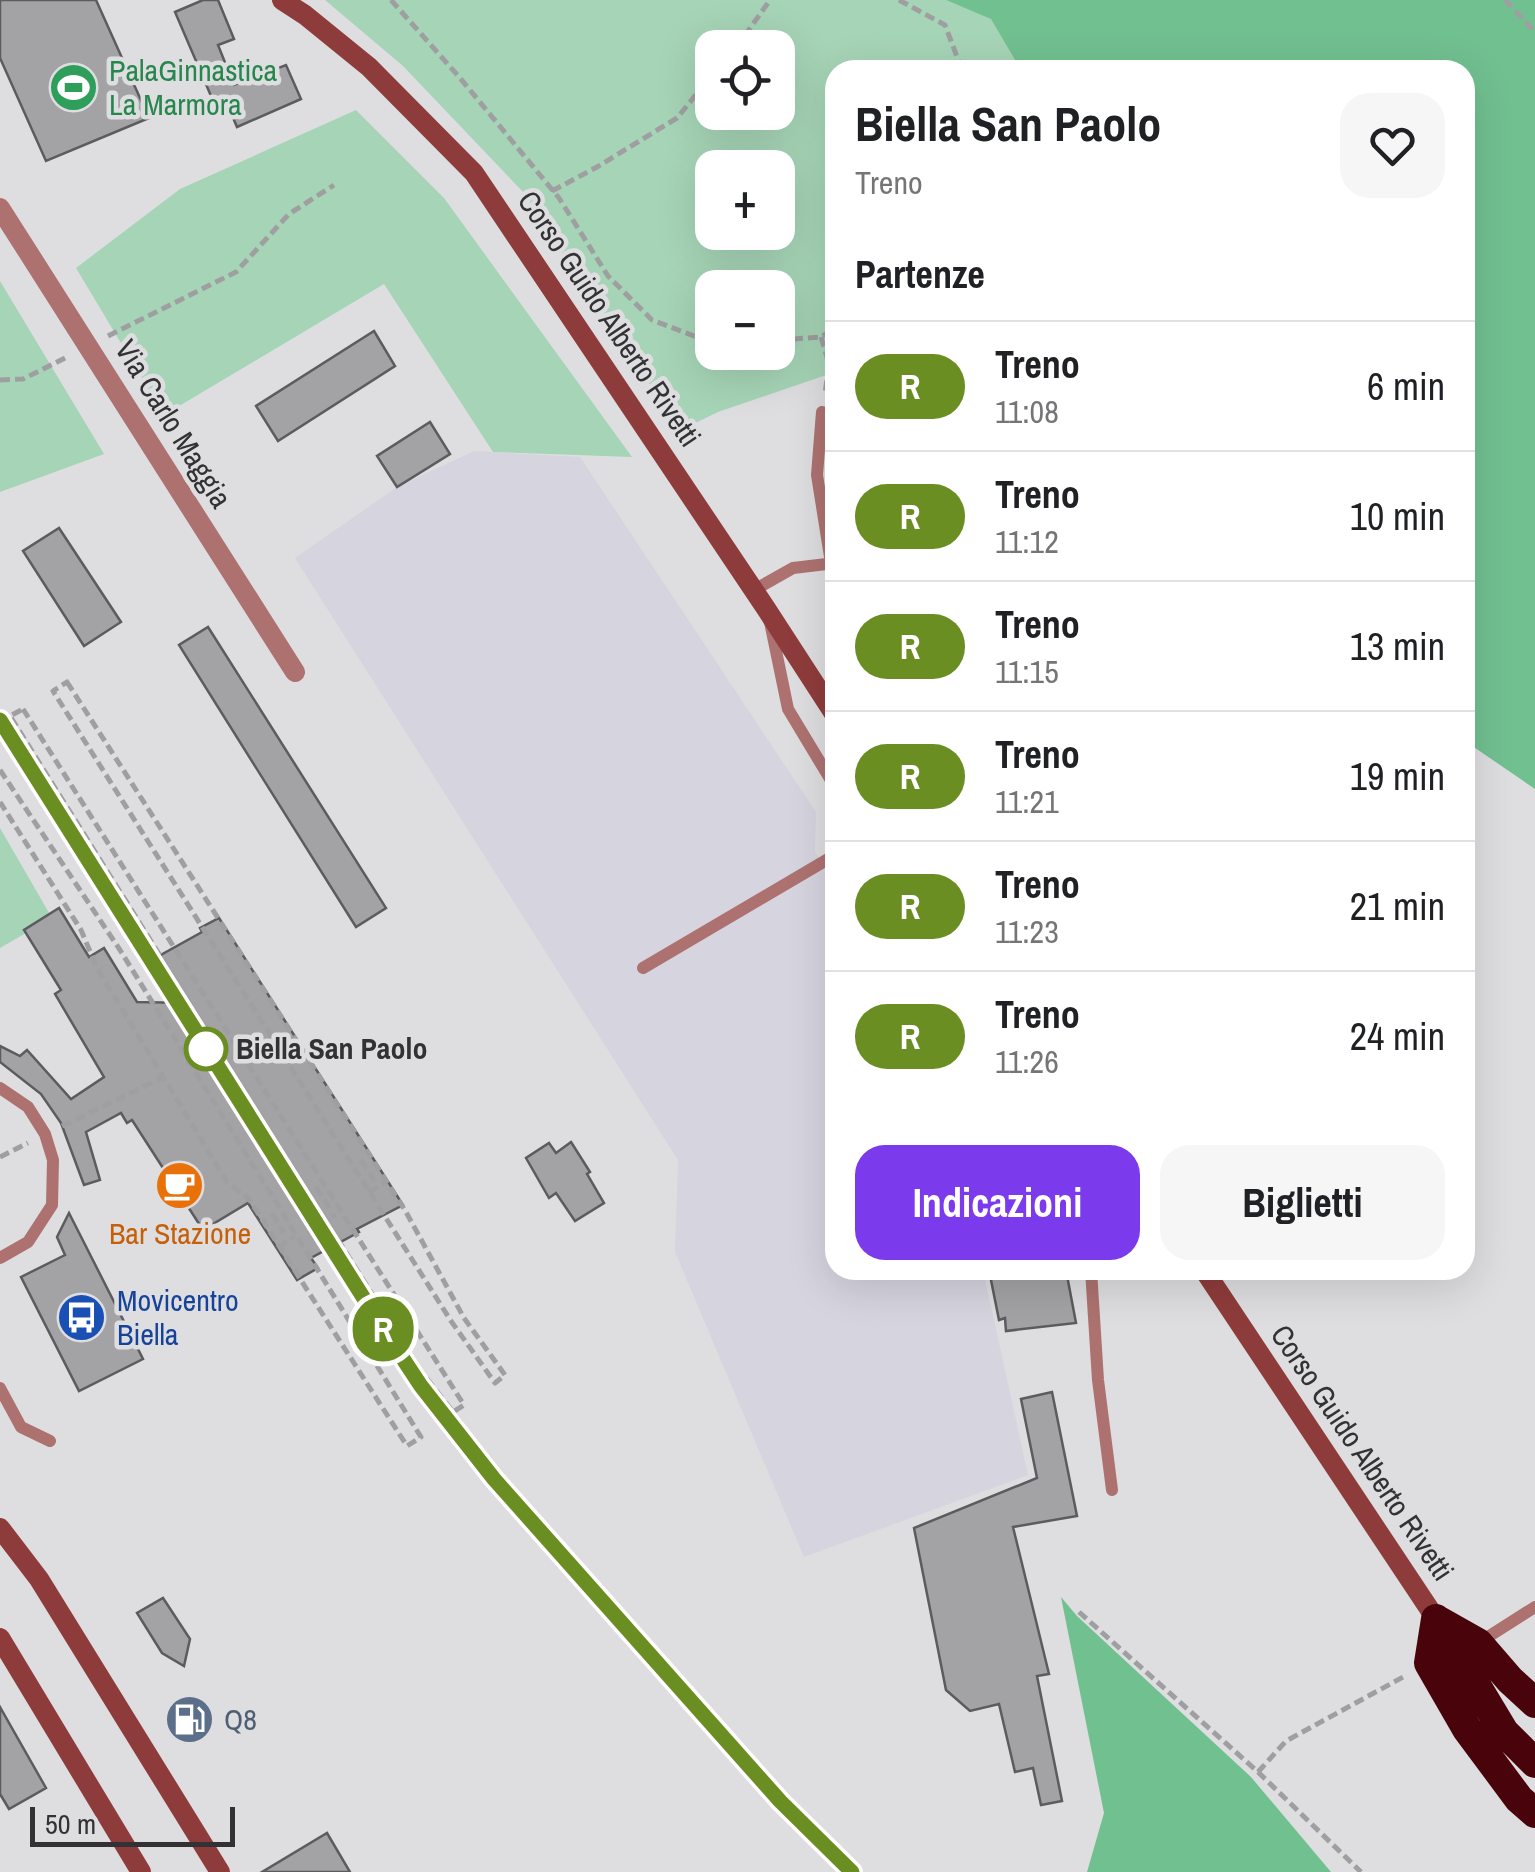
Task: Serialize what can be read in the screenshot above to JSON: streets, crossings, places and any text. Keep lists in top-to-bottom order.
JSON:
{
  "streets": {
    "main road": ["Corso Guido Alberto Rivetti"],
    "street": ["Via Carlo Maggia"]
  },
  "places": {
    "sports": ["PalaGinnastica La Marmora"],
    "other": ["Biella San Paolo"],
    "cafe": ["Bar Stazione"],
    "bus stop": ["Movicentro Biella"],
    "fuel station": ["Q8"]
  },
  "scale_bar": "50 m",
  "page": {
    "on_map": "R",
    "map_buttons": ["+", "−"],
    "heading": [
      ["Biella San Paolo", "Treno"],
      "Partenze"
    ],
    "list": [
      {
        "mark": "R",
        "name": "Treno",
        "note": "11:08",
        "value": "6 min"
      },
      {
        "mark": "R",
        "name": "Treno",
        "note": "11:12",
        "value": "10 min"
      },
      {
        "mark": "R",
        "name": "Treno",
        "note": "11:15",
        "value": "13 min"
      },
      {
        "mark": "R",
        "name": "Treno",
        "note": "11:21",
        "value": "19 min"
      },
      {
        "mark": "R",
        "name": "Treno",
        "note": "11:23",
        "value": "21 min"
      },
      {
        "mark": "R",
        "name": "Treno",
        "note": "11:26",
        "value": "24 min"
      }
    ],
    "buttons": ["Indicazioni", "Biglietti"],
    "scale": "50 m"
  }
}
